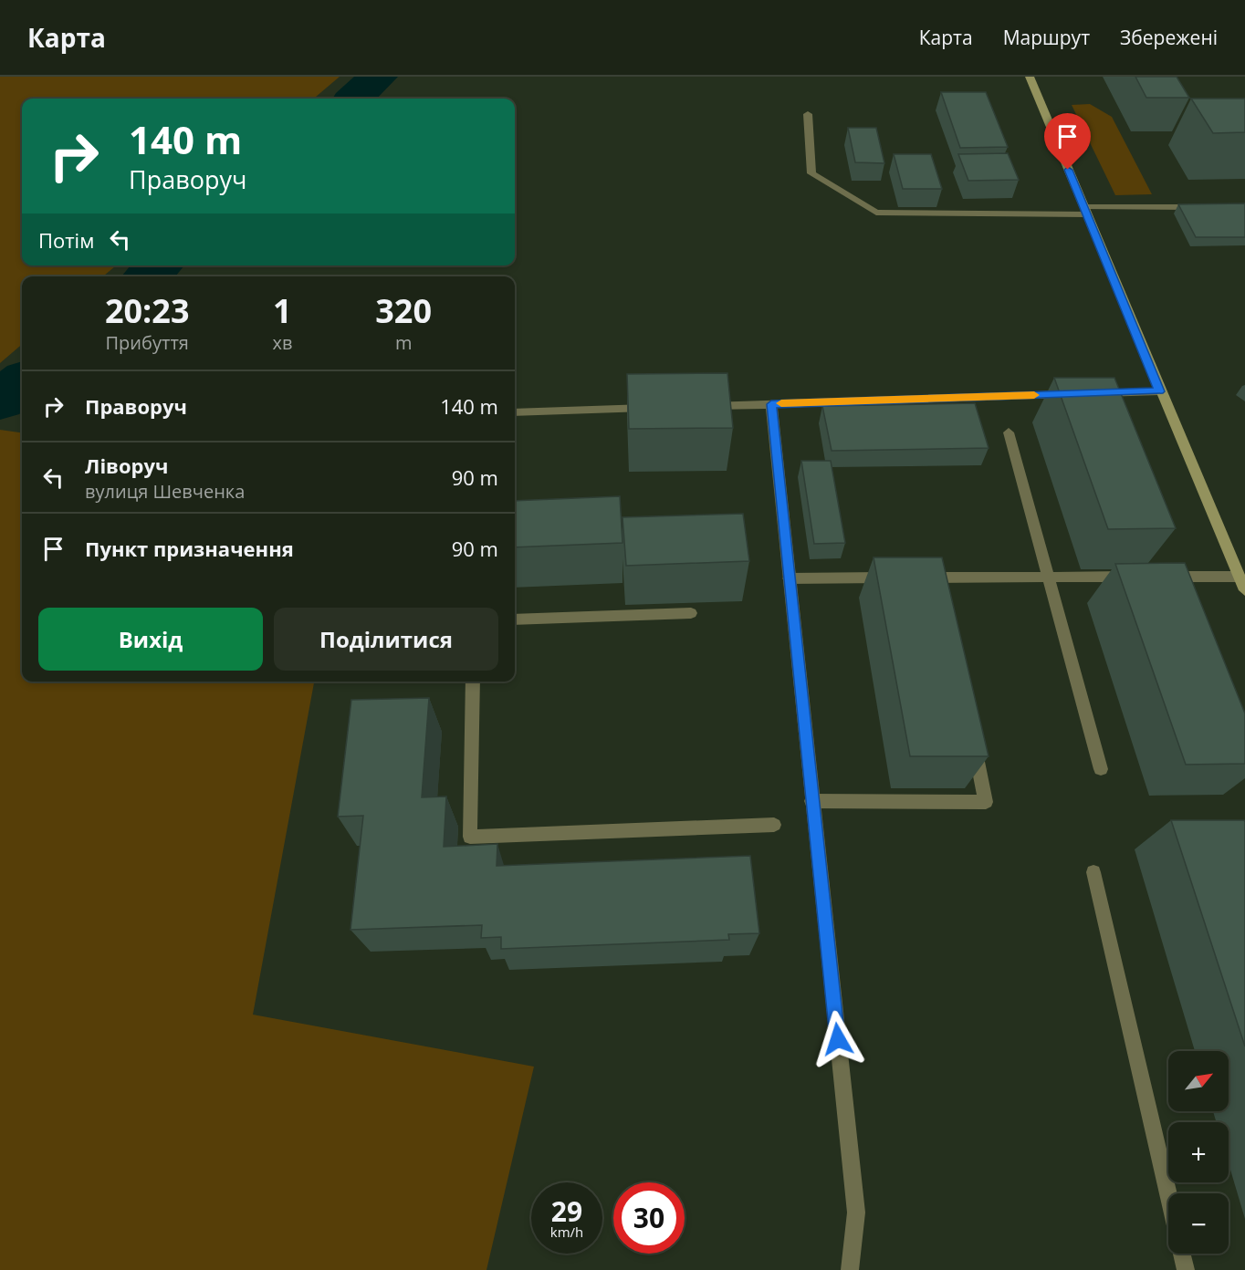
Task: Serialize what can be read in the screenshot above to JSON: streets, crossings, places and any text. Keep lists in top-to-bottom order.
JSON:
{
  "north": "top right",
  "page": {
    "header": "Карта",
    "nav": ["Карта", "Маршрут", "Збережені"],
    "turn": ["140 m", "Праворуч"],
    "then": "Потім",
    "eta": [
      "20:23",
      "Прибуття",
      "1",
      "хв",
      "320",
      "m"
    ],
    "list": [
      {
        "name": "Праворуч",
        "value": "140 m"
      },
      {
        "name": "Ліворуч",
        "note": "вулиця Шевченка",
        "value": "90 m"
      },
      {
        "name": "Пункт призначення",
        "value": "90 m"
      }
    ],
    "buttons": ["Вихід", "Поділитися"],
    "map_buttons": ["+", "−"],
    "speed": "29 km/h",
    "limit": "30"
  }
}
